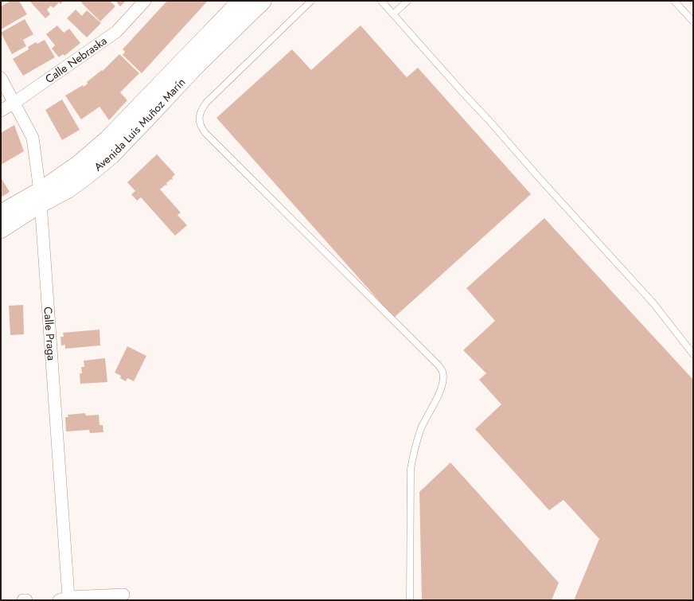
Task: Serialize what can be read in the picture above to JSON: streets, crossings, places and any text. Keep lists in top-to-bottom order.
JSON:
{
  "streets": {
    "main road": ["Avenida Luis Muñoz Marín"],
    "street": ["Calle Nebraska", "Calle Praga"]
  },
  "crossings": [
    ["Calle Nebraska", "Calle Praga"],
    ["Avenida Luis Muñoz Marín", "Calle Praga"]
  ]
}
